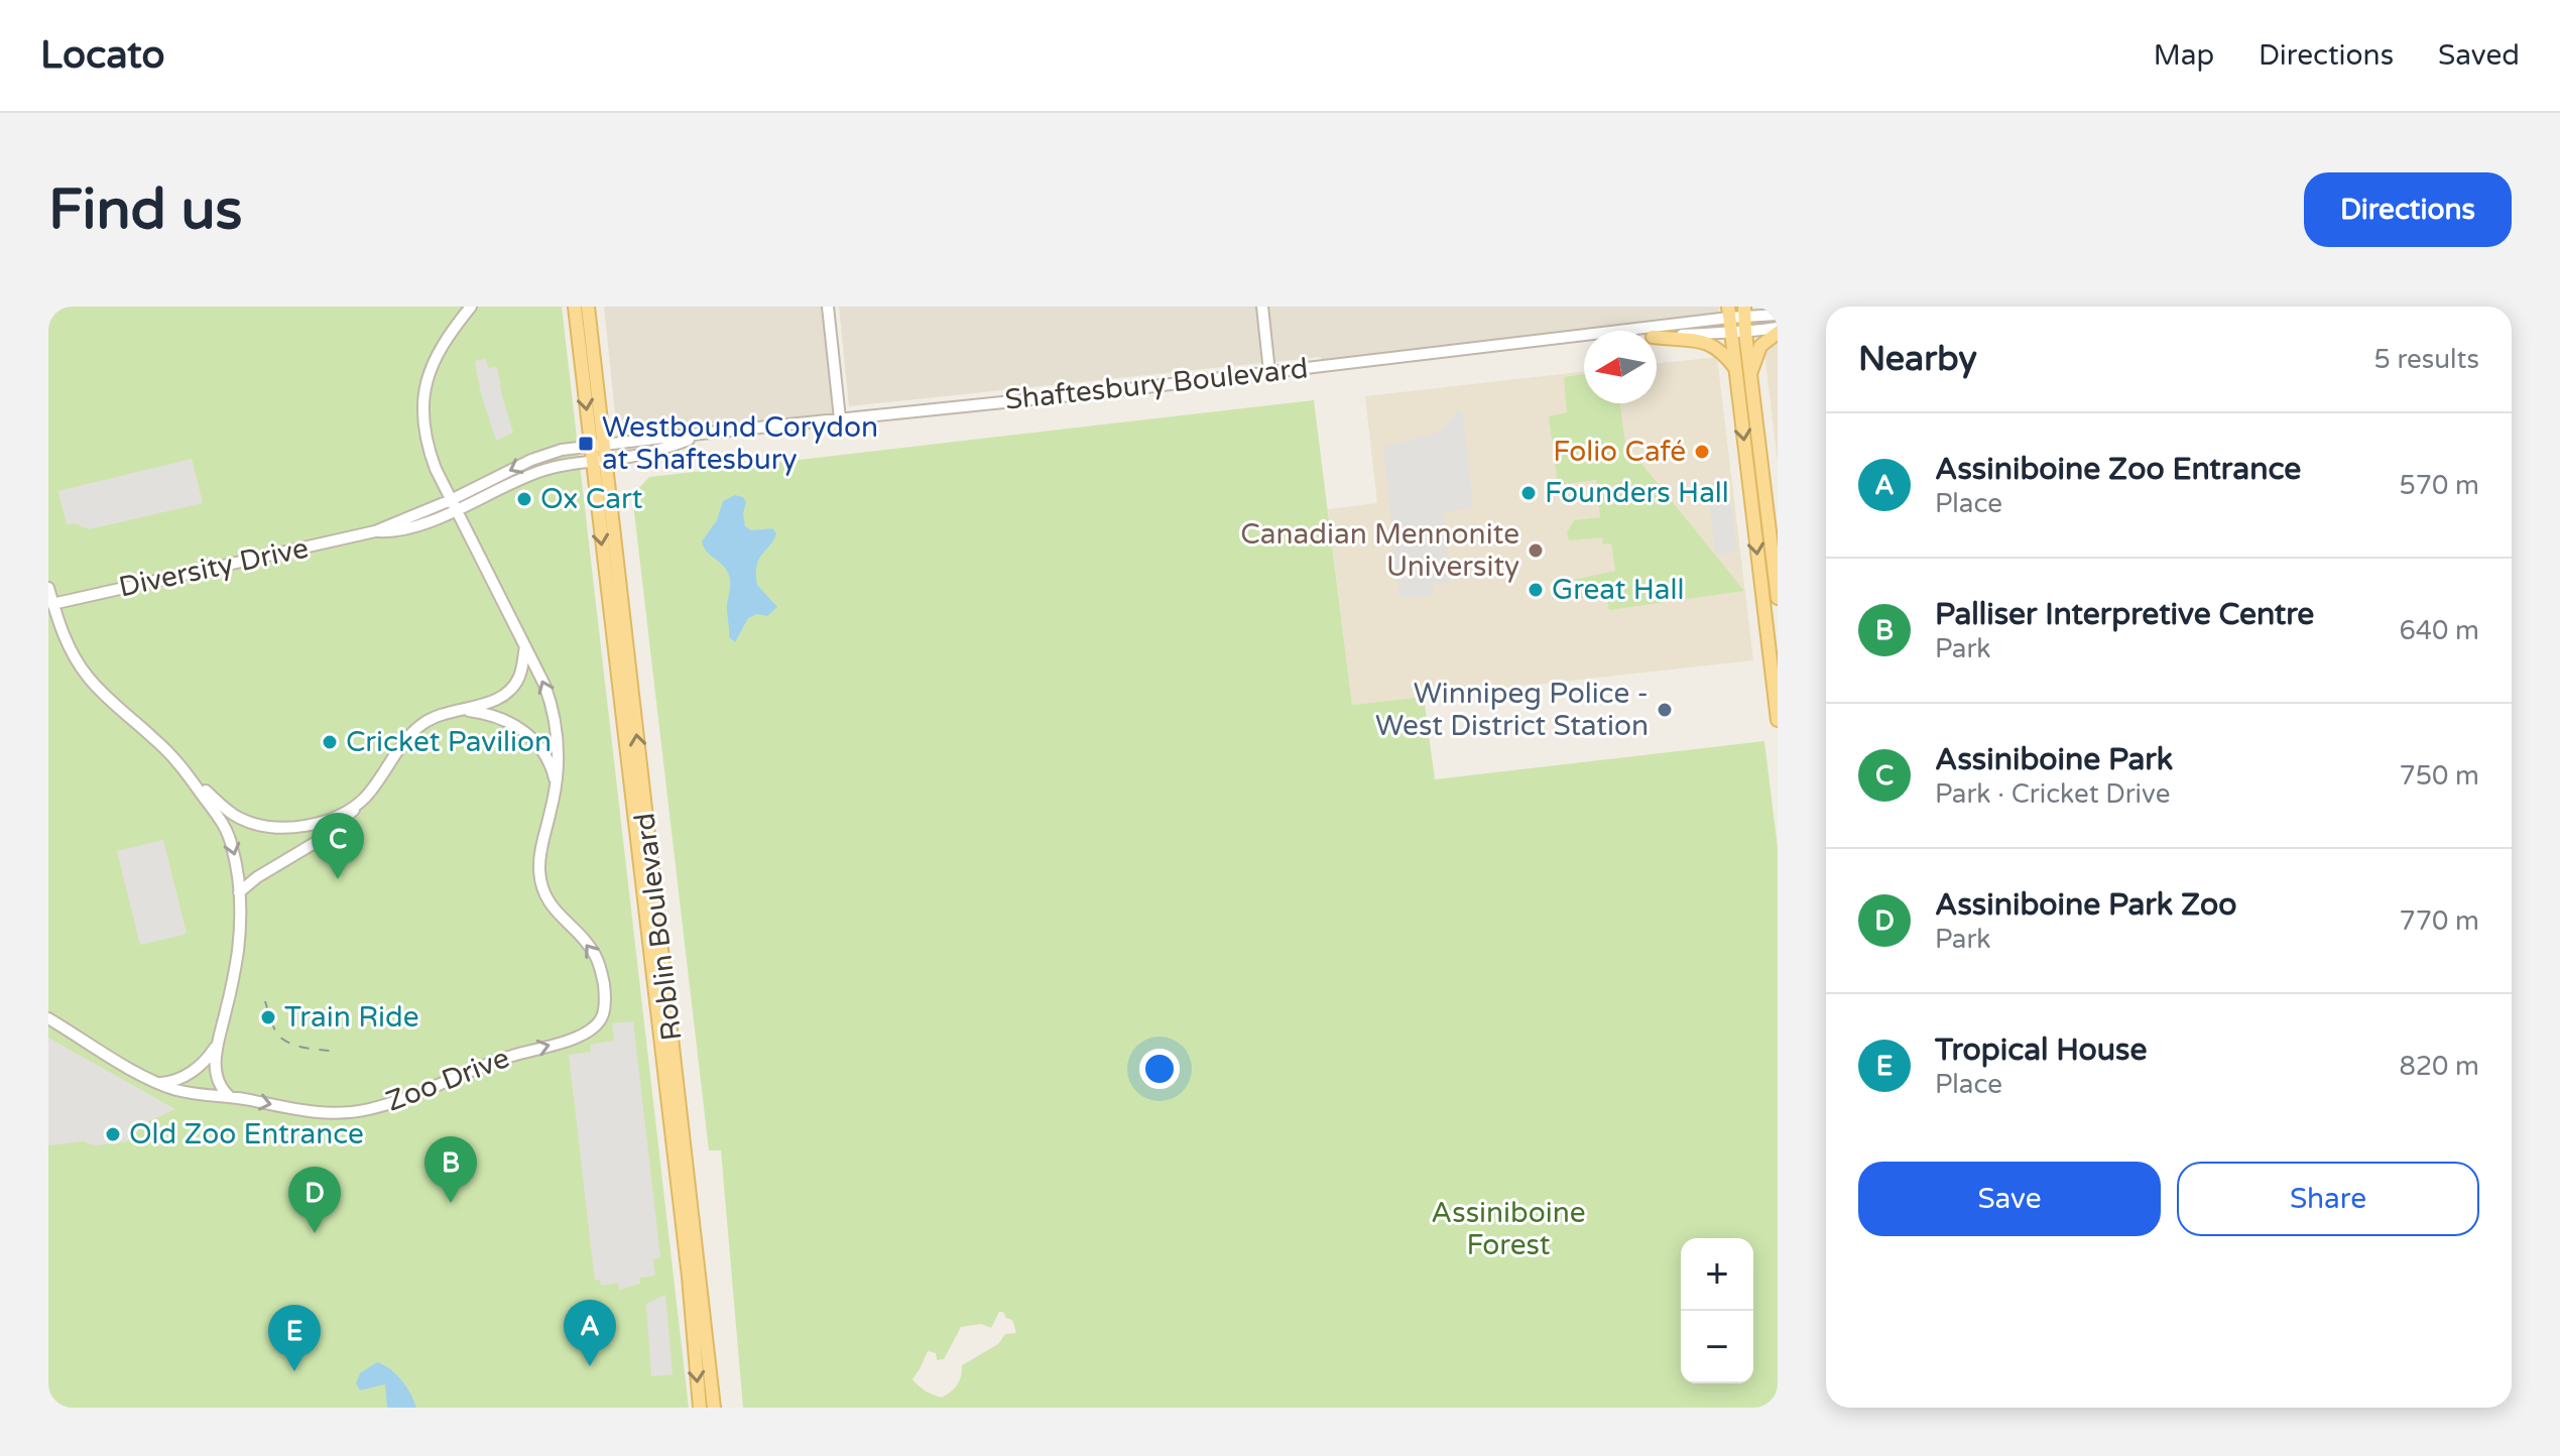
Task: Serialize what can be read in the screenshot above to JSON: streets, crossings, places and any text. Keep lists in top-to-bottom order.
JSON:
{
  "streets": {
    "main road": ["Roblin Boulevard"],
    "street": ["Shaftesbury Boulevard", "Diversity Drive", "Zoo Drive"]
  },
  "crossings": [
    ["Shaftesbury Boulevard", "Diversity Drive"],
    ["Shaftesbury Boulevard", "Roblin Boulevard"],
    ["Diversity Drive", "Roblin Boulevard"],
    ["Diversity Drive", "Zoo Drive"]
  ],
  "parks": ["Assiniboine Forest"],
  "places": {
    "transit": ["Westbound Corydon at Shaftesbury"],
    "other": [
      "Folio Café",
      "Founders Hall",
      "Ox Cart",
      "Canadian Mennonite University",
      "Great Hall",
      "Winnipeg Police - West District Station",
      "Cricket Pavilion",
      "Train Ride",
      "Old Zoo Entrance"
    ]
  },
  "north": "left",
  "page": {
    "header": "Locato",
    "nav": ["Map", "Directions", "Saved"],
    "buttons": [
      "Directions",
      ["Save", "Share"]
    ],
    "title": "Find us",
    "heading": ["Nearby", "5 results"],
    "list": [
      {
        "mark": "A",
        "name": "Assiniboine Zoo Entrance",
        "note": "Place",
        "value": "570 m"
      },
      {
        "mark": "B",
        "name": "Palliser Interpretive Centre",
        "note": "Park",
        "value": "640 m"
      },
      {
        "mark": "C",
        "name": "Assiniboine Park",
        "note": "Park · Cricket Drive",
        "value": "750 m"
      },
      {
        "mark": "D",
        "name": "Assiniboine Park Zoo",
        "note": "Park",
        "value": "770 m"
      },
      {
        "mark": "E",
        "name": "Tropical House",
        "note": "Place",
        "value": "820 m"
      }
    ],
    "pins": [
      "C",
      "B",
      "D",
      "A",
      "E"
    ],
    "map_buttons": ["+", "−"]
  }
}
